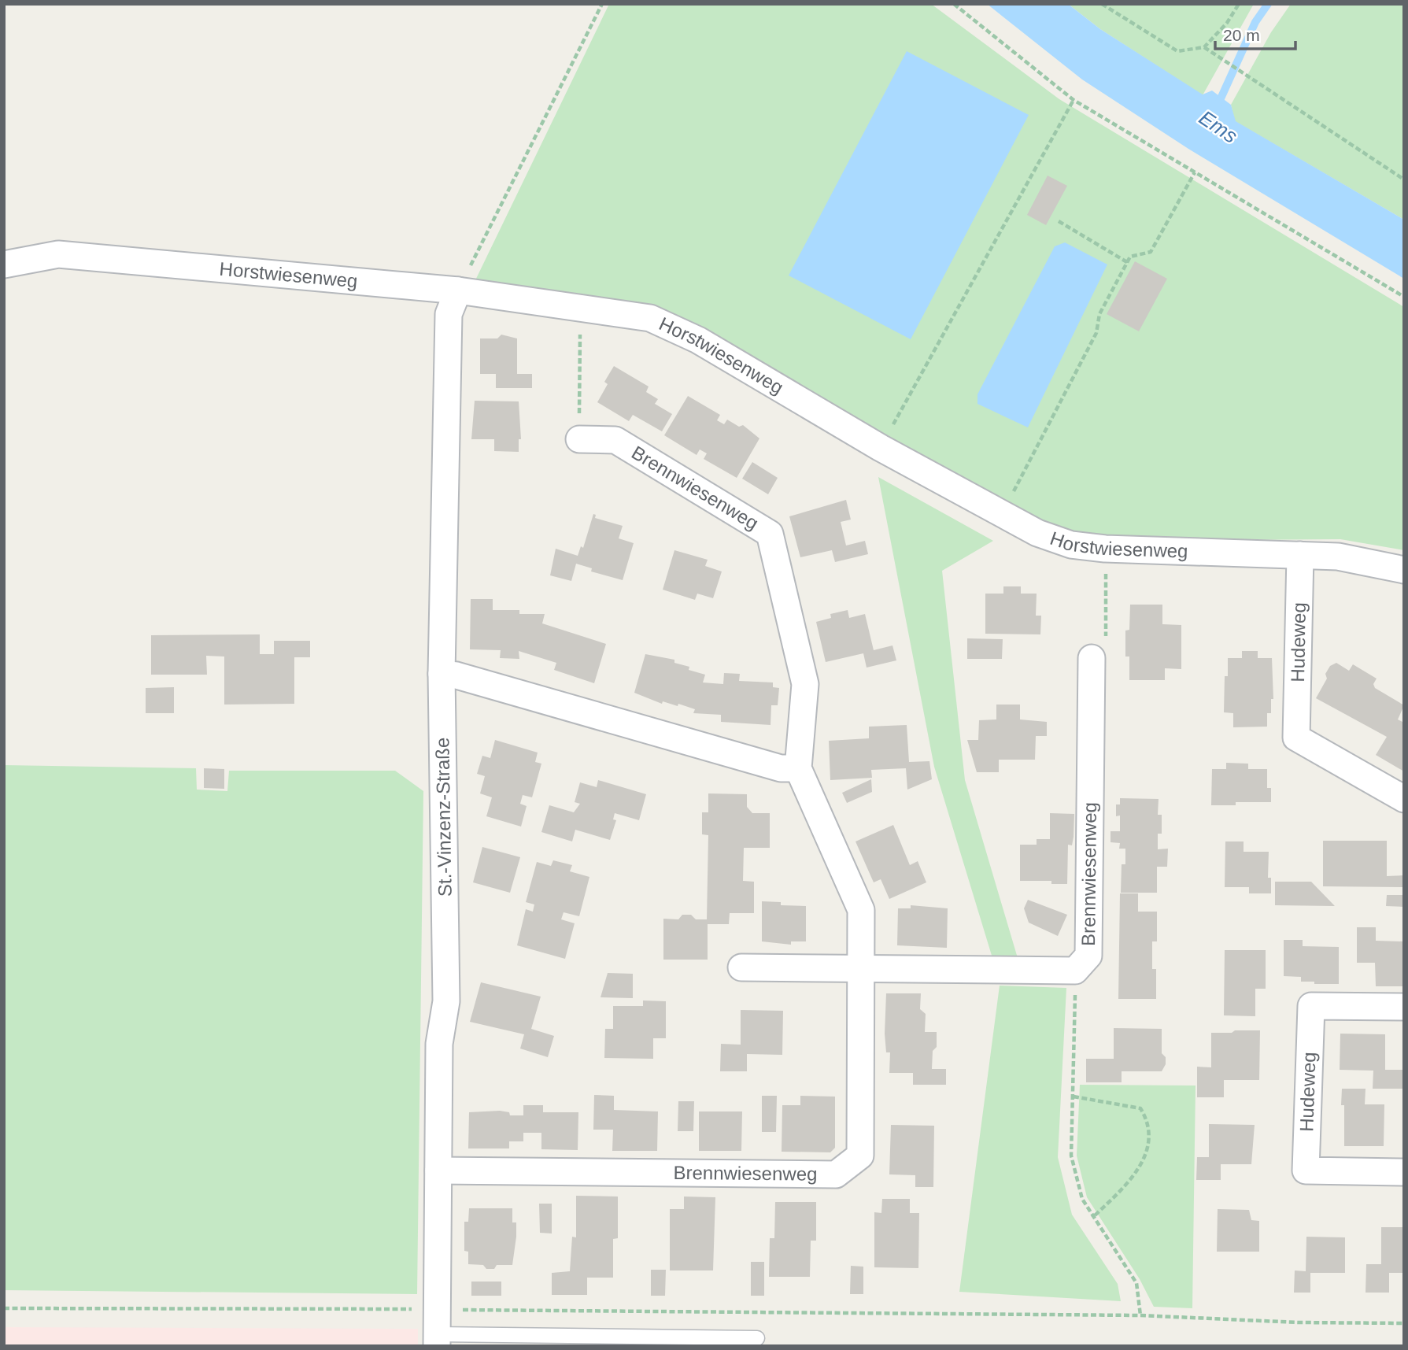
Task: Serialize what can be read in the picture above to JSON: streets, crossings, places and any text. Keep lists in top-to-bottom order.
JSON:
{
  "streets": {
    "street": [
      "Horstwiesenweg",
      "Brennwiesenweg",
      "Hudeweg",
      "St.-Vinzenz-Straße"
    ]
  },
  "crossings": [
    ["Horstwiesenweg", "Hudeweg"],
    ["Horstwiesenweg", "St.-Vinzenz-Straße"],
    ["Brennwiesenweg", "St.-Vinzenz-Straße"]
  ],
  "water": ["Ems"],
  "scale_bar": "20 m"
}
